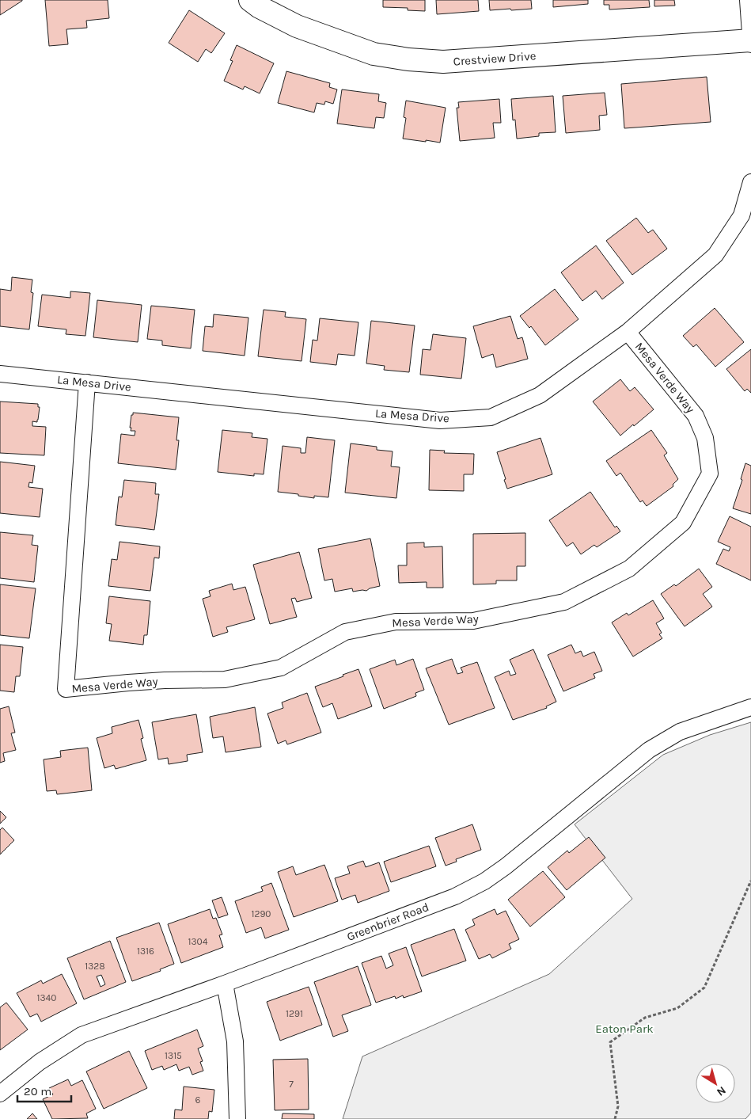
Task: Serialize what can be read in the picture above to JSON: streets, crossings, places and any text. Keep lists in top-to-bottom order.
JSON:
{
  "streets": {
    "main road": ["Crestview Drive"],
    "street": ["Mesa Verde Way", "La Mesa Drive", "Greenbrier Road"]
  },
  "crossings": [
    ["Mesa Verde Way", "La Mesa Drive"]
  ],
  "parks": ["Eaton Park"],
  "house_numbers": [
    "1290",
    "1304",
    "1316",
    "1328",
    "1340",
    "1291",
    "1315",
    "7",
    "6"
  ],
  "scale_bar": "20 m",
  "north": "bottom right"
}
